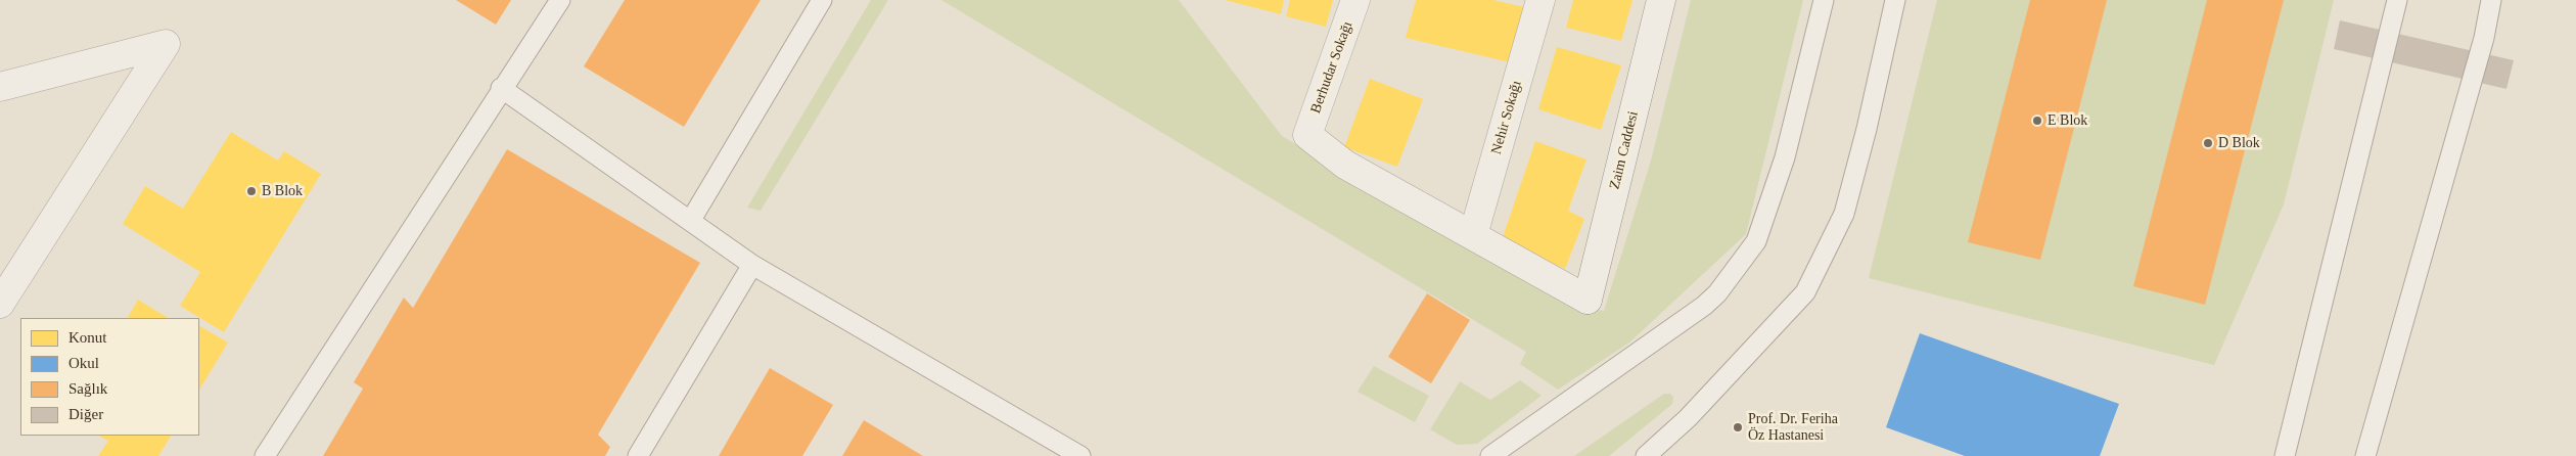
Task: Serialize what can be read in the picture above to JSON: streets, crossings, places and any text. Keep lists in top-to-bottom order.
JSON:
{
  "streets": {
    "street": ["Berhudar Sokağı", "Nehir Sokağı", "Zaim Caddesi"]
  },
  "crossings": [
    ["Berhudar Sokağı", "Nehir Sokağı"],
    ["Berhudar Sokağı", "Zaim Caddesi"],
    ["Nehir Sokağı", "Zaim Caddesi"]
  ],
  "places": [
    "E Blok",
    "D Blok",
    "B Blok",
    "Prof. Dr. Feriha Öz Hastanesi"
  ],
  "legend": [
    "Konut",
    "Okul",
    "Sağlık",
    "Diğer"
  ]
}
